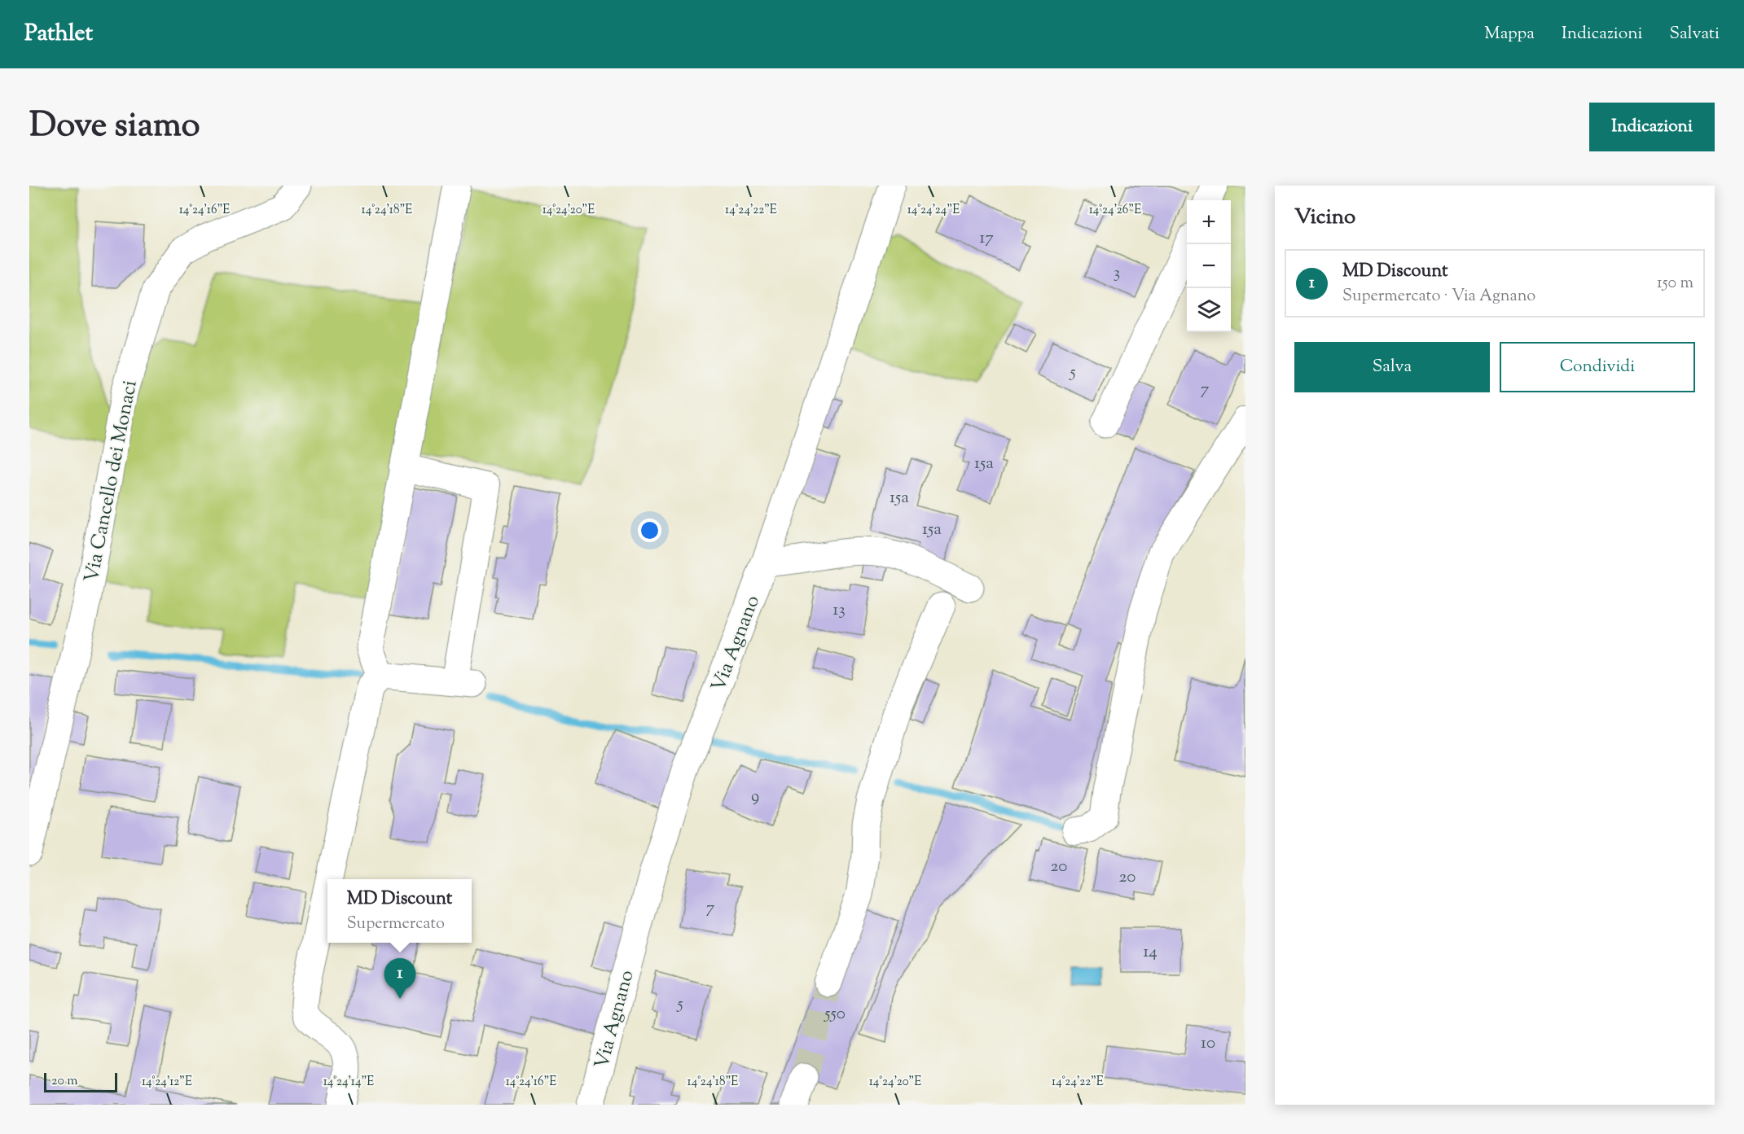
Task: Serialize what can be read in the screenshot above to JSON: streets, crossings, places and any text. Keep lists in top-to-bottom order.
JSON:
{
  "streets": {
    "street": ["Via Cancello dei Monaci", "Via Agnano"]
  },
  "house_numbers": [
    "17",
    "3",
    "5",
    "7",
    "15a",
    "15a",
    "15a",
    "13",
    "9",
    "20",
    "20",
    "7",
    "14",
    "5",
    "550",
    "10"
  ],
  "scale_bar": "20 m",
  "page": {
    "header": "Pathlet",
    "nav": ["Mappa", "Indicazioni", "Salvati"],
    "title": "Dove siamo",
    "buttons": [
      "Indicazioni",
      ["Salva", "Condividi"]
    ],
    "heading": "Vicino",
    "map_buttons": ["+", "−"],
    "list": [
      {
        "mark": "1",
        "name": "MD Discount",
        "note": "Supermercato · Via Agnano",
        "value": "150 m"
      }
    ],
    "popup": ["MD Discount", "Supermercato"],
    "pins": "1",
    "scale": "20 m"
  },
  "coordinates": [
    "14°24'26\"E",
    "14°24'16\"E",
    "14°24'18\"E",
    "14°24'20\"E",
    "14°24'22\"E",
    "14°24'24\"E",
    "14°24'12\"E",
    "14°24'14\"E"
  ]
}
